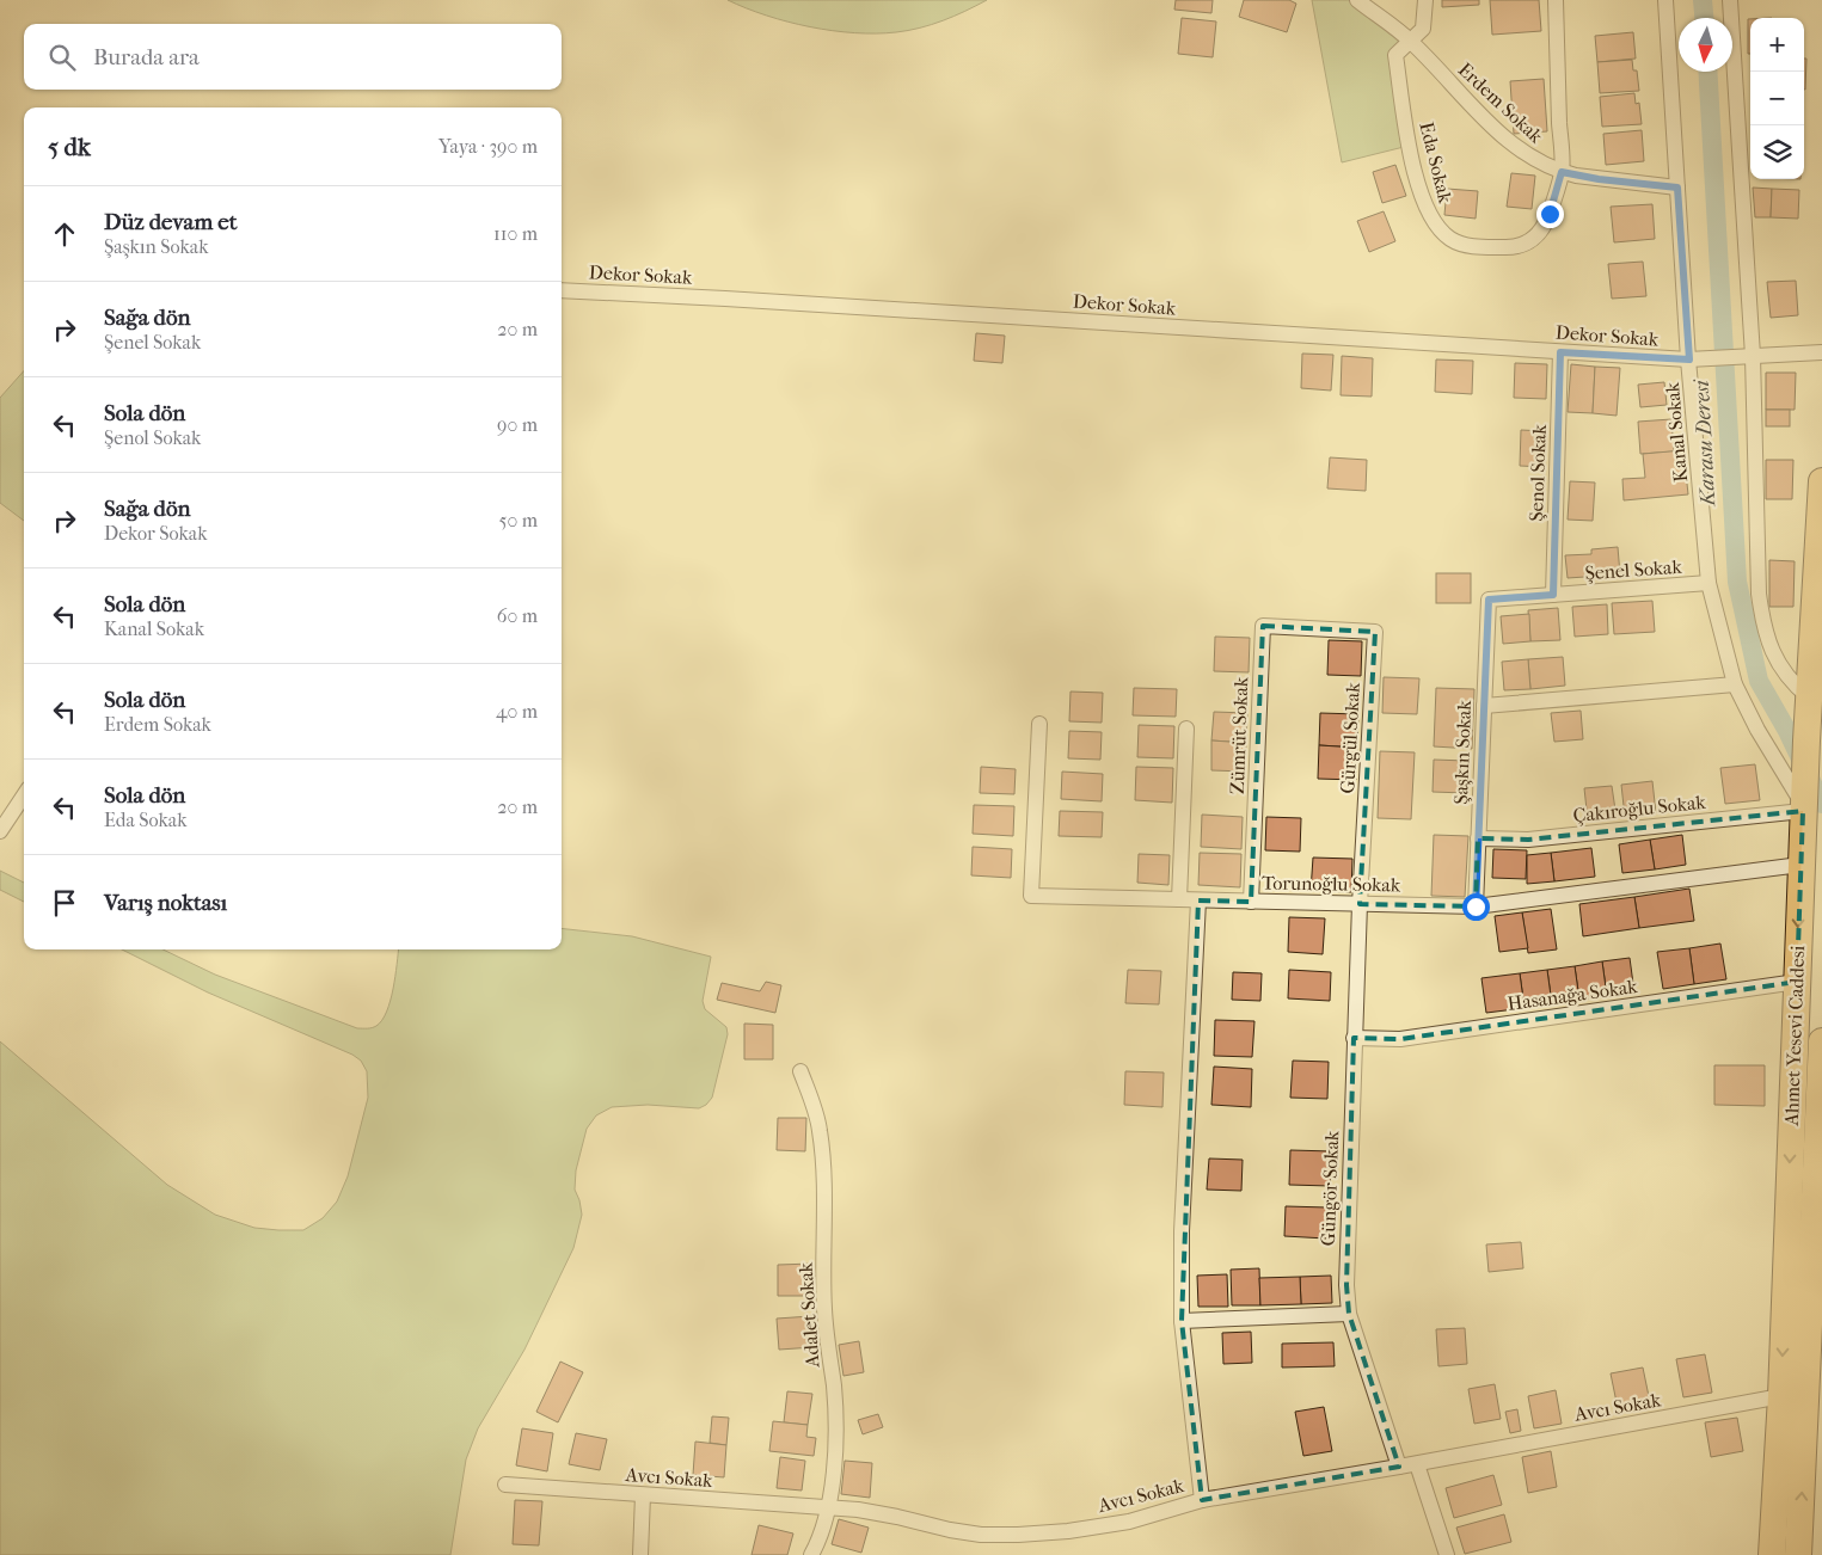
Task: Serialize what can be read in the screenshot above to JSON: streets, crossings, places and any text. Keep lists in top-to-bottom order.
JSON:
{
  "streets": {
    "highway": ["Ahmet Yesevi Caddesi"],
    "street": [
      "Erdem Sokak",
      "Eda Sokak",
      "Dekor Sokak",
      "Kanal Sokak",
      "Şenol Sokak",
      "Şenel Sokak",
      "Zümrüt Sokak",
      "Gürgül Sokak",
      "Şaşkın Sokak",
      "Çakıroğlu Sokak",
      "Torunoğlu Sokak",
      "Hasanağa Sokak",
      "Güngör Sokak",
      "Adalet Sokak",
      "Avcı Sokak"
    ]
  },
  "crossings": [
    ["Erdem Sokak", "Eda Sokak"],
    ["Erdem Sokak", "Kanal Sokak"],
    ["Dekor Sokak", "Kanal Sokak"],
    ["Dekor Sokak", "Şenol Sokak"],
    ["Kanal Sokak", "Şenel Sokak"],
    ["Kanal Sokak", "Çakıroğlu Sokak"],
    ["Kanal Sokak", "Ahmet Yesevi Caddesi"],
    ["Şenol Sokak", "Şenel Sokak"],
    ["Şenel Sokak", "Şaşkın Sokak"],
    ["Zümrüt Sokak", "Gürgül Sokak"],
    ["Zümrüt Sokak", "Torunoğlu Sokak"],
    ["Gürgül Sokak", "Torunoğlu Sokak"],
    ["Gürgül Sokak", "Güngör Sokak"],
    ["Şaşkın Sokak", "Çakıroğlu Sokak"],
    ["Şaşkın Sokak", "Torunoğlu Sokak"],
    ["Çakıroğlu Sokak", "Ahmet Yesevi Caddesi"],
    ["Torunoğlu Sokak", "Ahmet Yesevi Caddesi"],
    ["Torunoğlu Sokak", "Güngör Sokak"],
    ["Hasanağa Sokak", "Ahmet Yesevi Caddesi"],
    ["Hasanağa Sokak", "Güngör Sokak"],
    ["Ahmet Yesevi Caddesi", "Avcı Sokak"],
    ["Güngör Sokak", "Avcı Sokak"],
    ["Adalet Sokak", "Avcı Sokak"]
  ],
  "water": ["Karasu Deresi"],
  "north": "bottom",
  "page": {
    "map_buttons": ["+", "−"],
    "search": "Burada ara",
    "heading": ["5 dk", "Yaya · 390 m"],
    "list": [
      ["Düz devam et", "Şaşkın Sokak", "110 m"],
      ["Sağa dön", "Şenel Sokak", "20 m"],
      ["Sola dön", "Şenol Sokak", "90 m"],
      ["Sağa dön", "Dekor Sokak", "50 m"],
      ["Sola dön", "Kanal Sokak", "60 m"],
      ["Sola dön", "Erdem Sokak", "40 m"],
      ["Sola dön", "Eda Sokak", "20 m"],
      "Varış noktası"
    ]
  }
}
